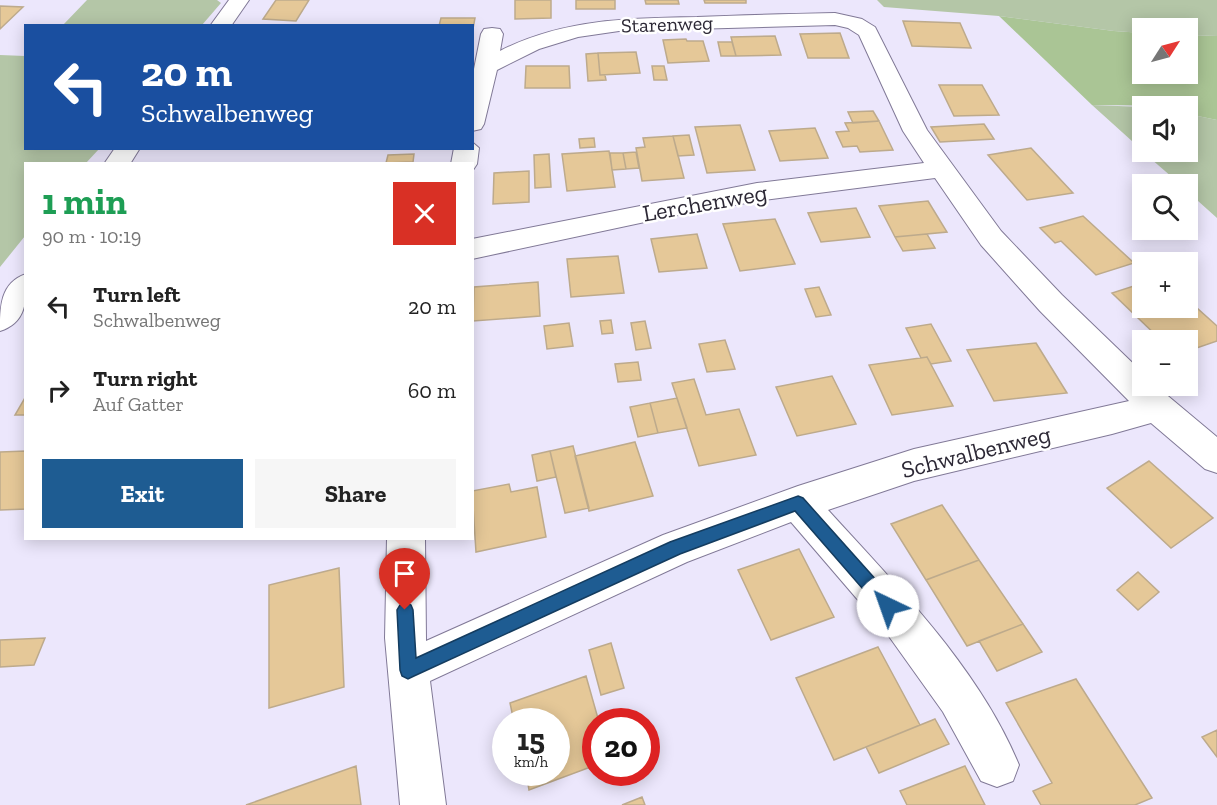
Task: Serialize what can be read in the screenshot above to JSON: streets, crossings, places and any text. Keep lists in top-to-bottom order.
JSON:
{
  "streets": {
    "street": ["Starenweg", "Lerchenweg", "Schwalbenweg"]
  },
  "crossings": [
    ["Starenweg", "Lerchenweg"]
  ],
  "north": "top right",
  "page": {
    "map_buttons": ["+", "−"],
    "turn": ["20 m", "Schwalbenweg"],
    "heading": ["1 min", "90 m · 10:19"],
    "list": [
      {
        "name": "Turn left",
        "note": "Schwalbenweg",
        "value": "20 m"
      },
      {
        "name": "Turn right",
        "note": "Auf Gatter",
        "value": "60 m"
      }
    ],
    "buttons": ["Exit", "Share"],
    "speed": "15 km/h",
    "limit": "20"
  }
}
